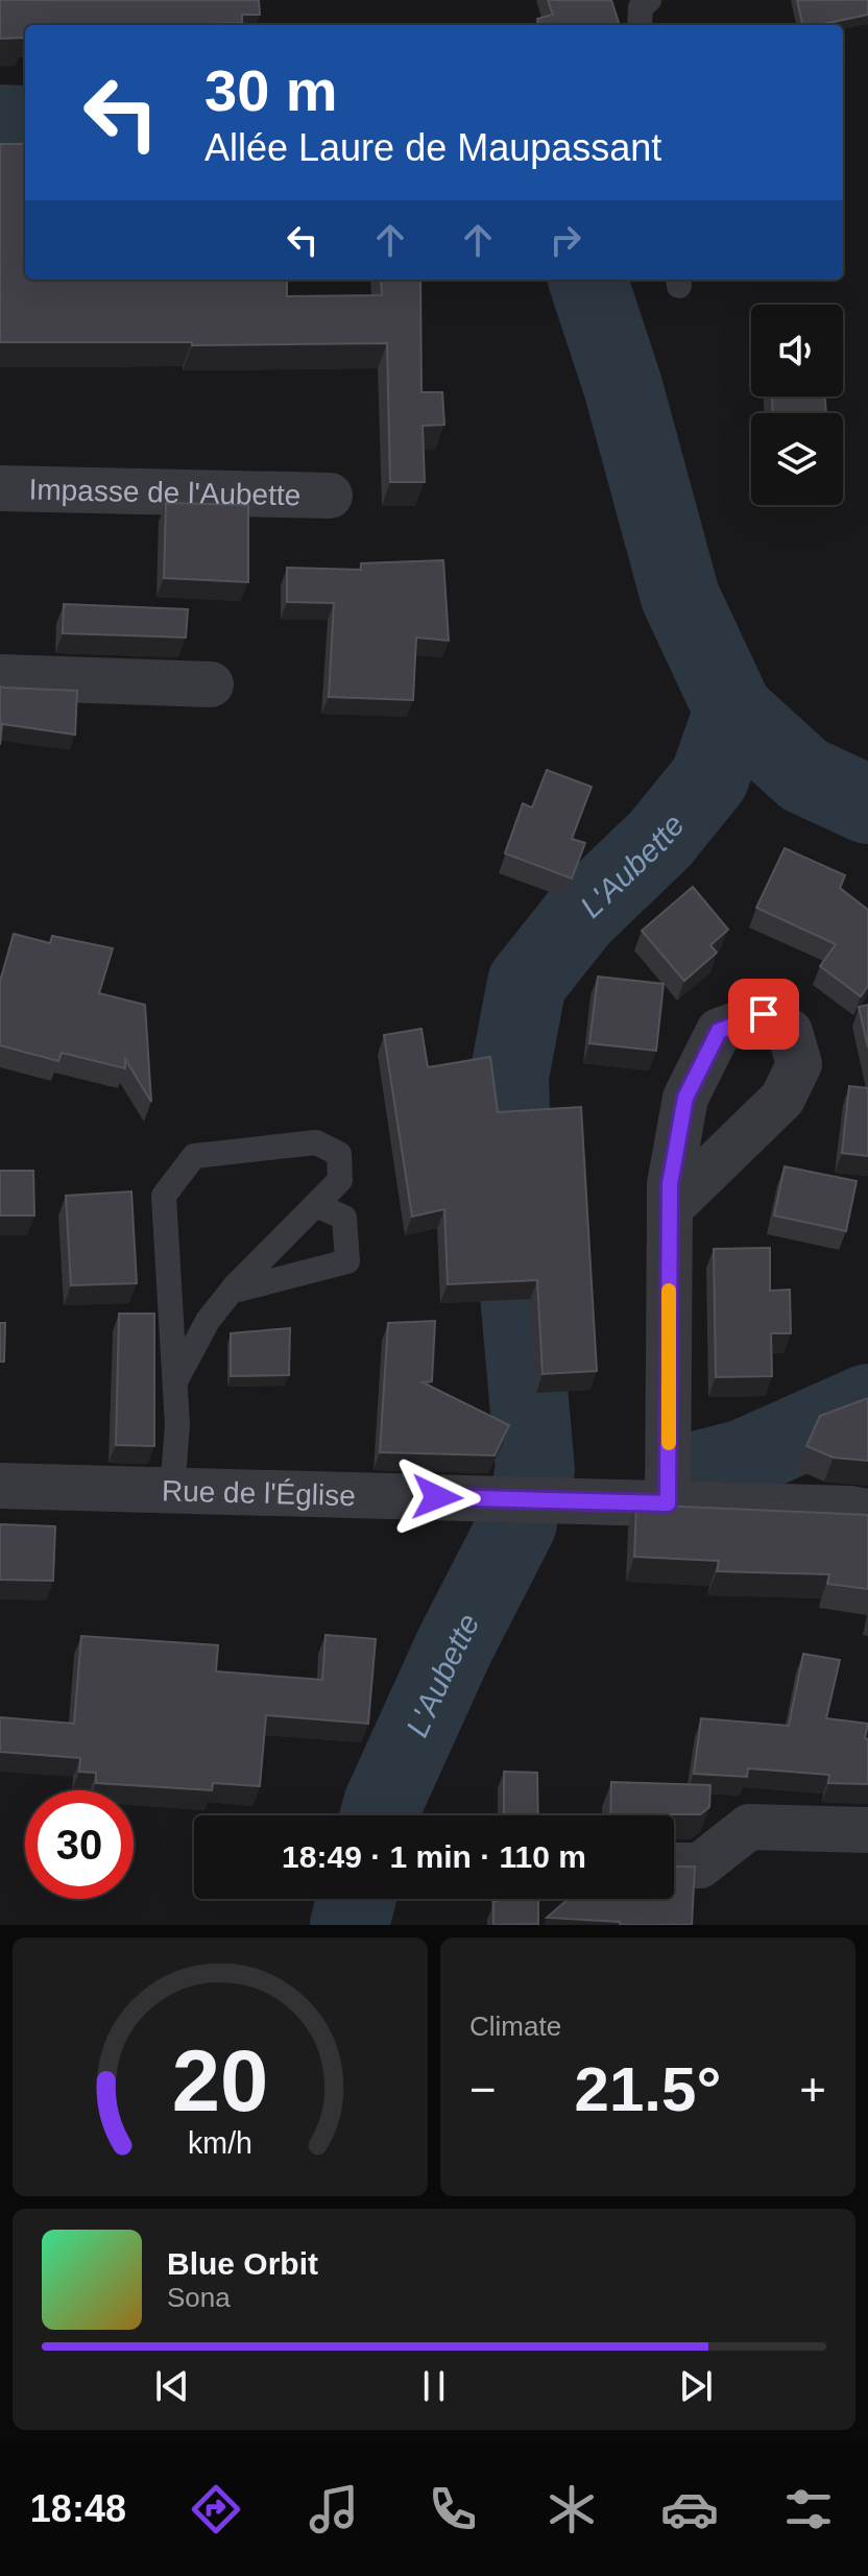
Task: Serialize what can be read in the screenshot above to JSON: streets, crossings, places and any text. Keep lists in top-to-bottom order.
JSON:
{
  "streets": {
    "street": ["Impasse de l'Aubette", "Rue de l'Église"]
  },
  "water": ["L'Aubette"],
  "page": {
    "turn": ["30 m", "Allée Laure de Maupassant"],
    "limit": "30",
    "trip": "18:49 · 1 min · 110 m",
    "tile": "Climate",
    "heat": ["−", "21.5°", "+"],
    "song": ["Blue Orbit", "Sona"],
    "tabs": "18:48",
    "gauge": ["20", "km/h"]
  }
}
